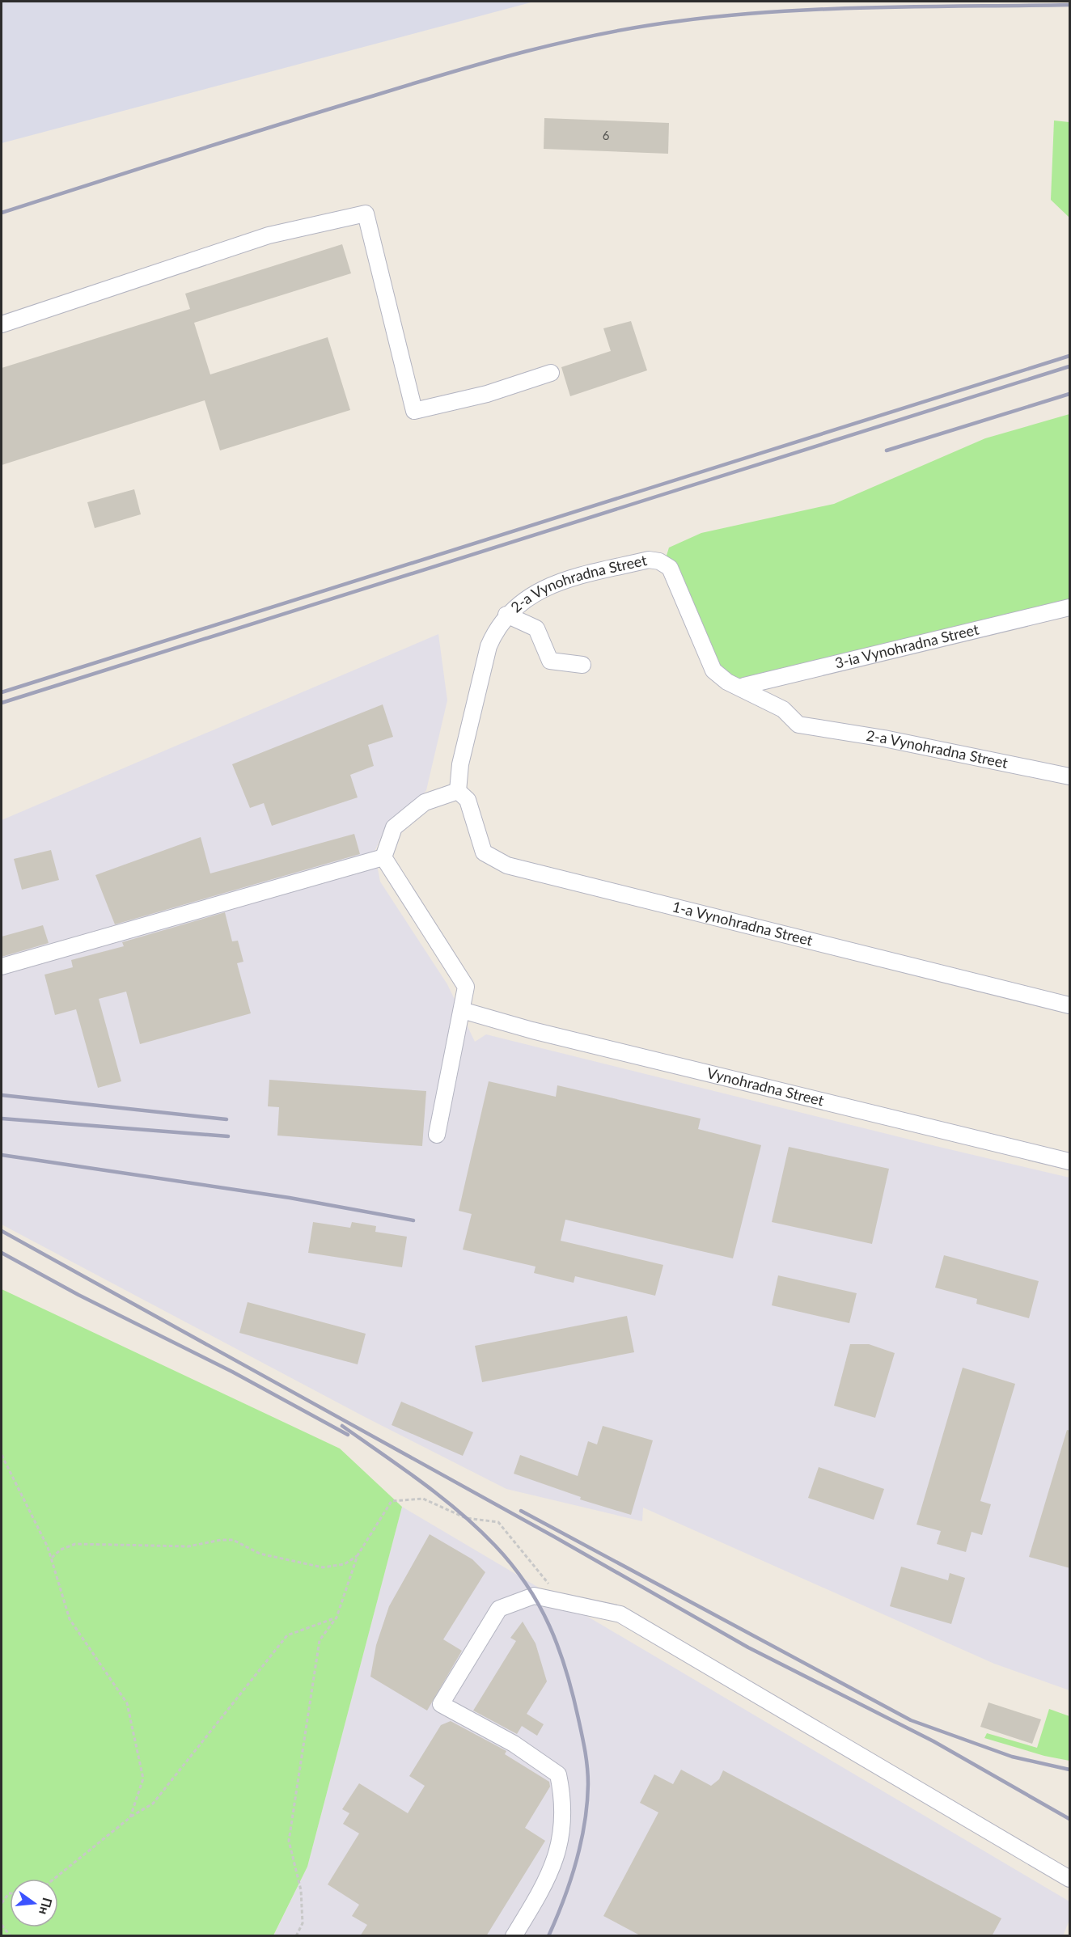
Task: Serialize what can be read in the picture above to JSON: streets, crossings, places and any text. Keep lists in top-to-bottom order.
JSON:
{
  "streets": {
    "street": [
      "2-a Vynohradna Street",
      "3-ia Vynohradna Street",
      "1-a Vynohradna Street",
      "Vynohradna Street"
    ]
  },
  "crossings": [
    ["2-a Vynohradna Street", "1-a Vynohradna Street"]
  ],
  "house_numbers": ["6"],
  "north": "right"
}
